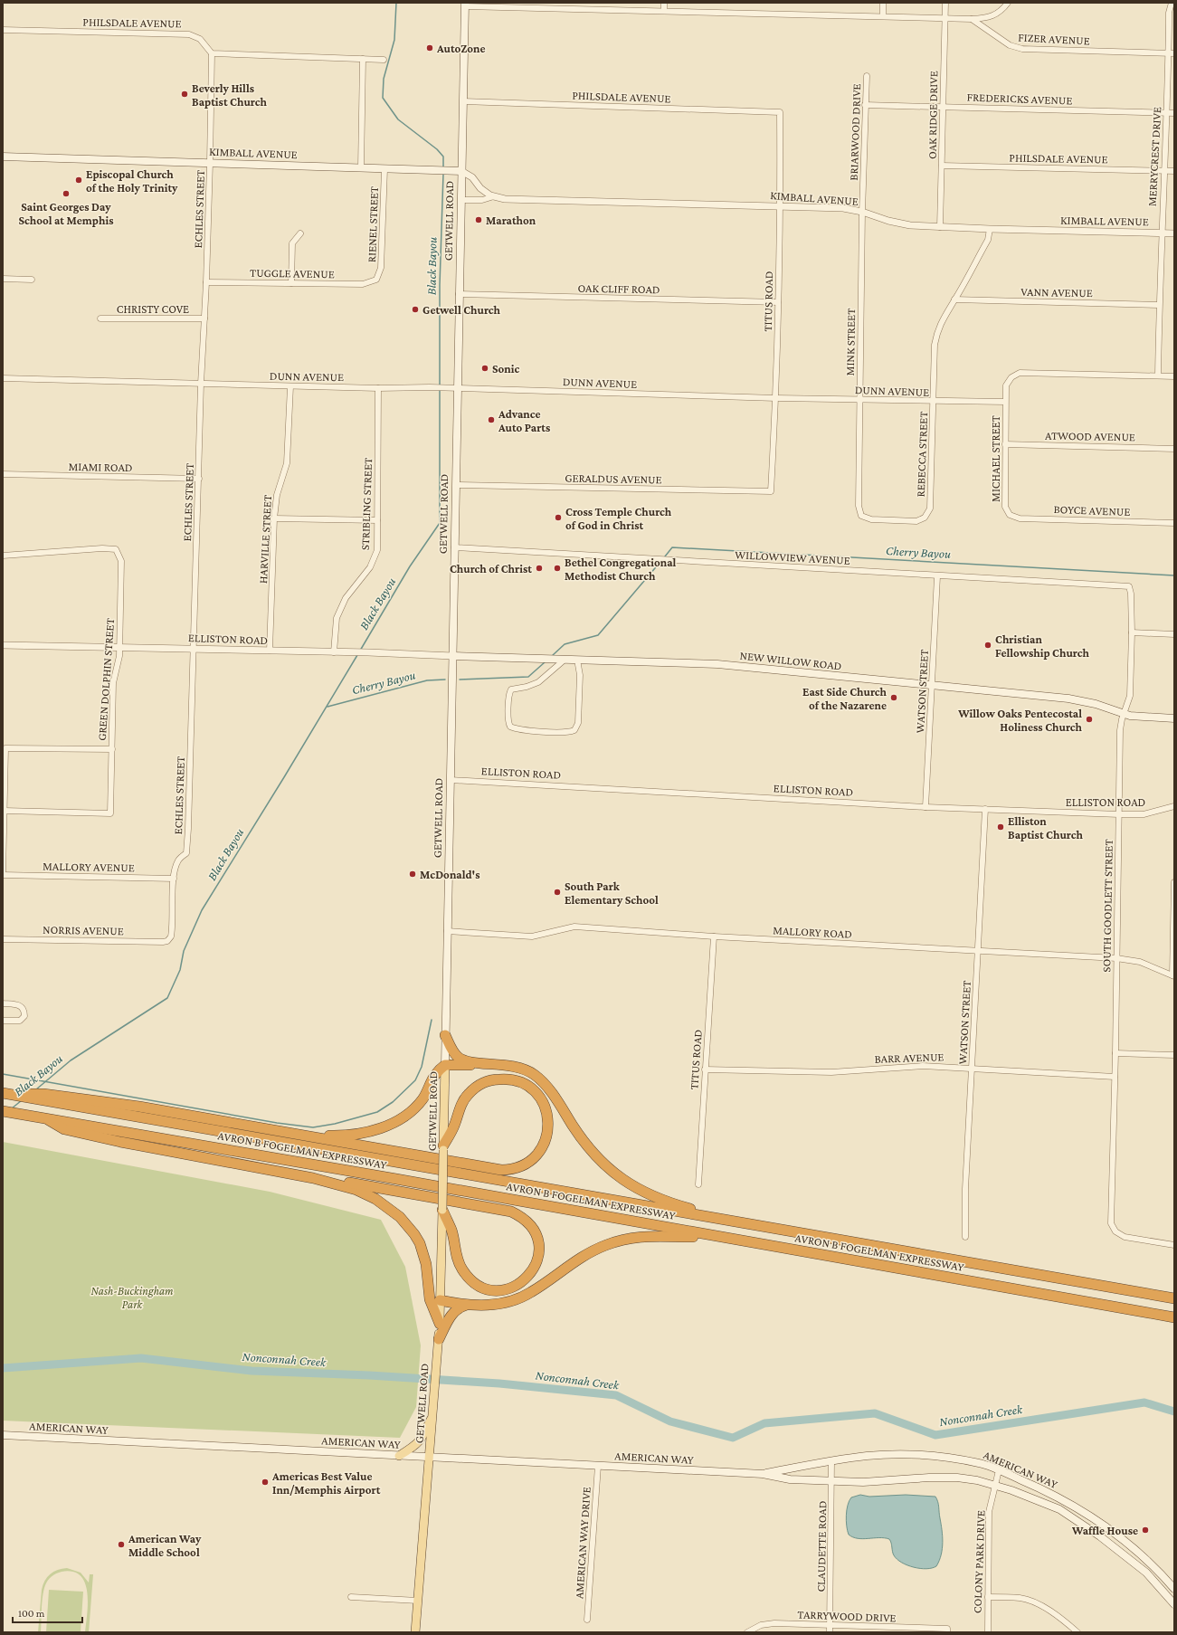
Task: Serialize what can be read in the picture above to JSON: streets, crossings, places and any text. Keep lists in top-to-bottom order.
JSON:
{
  "streets": {
    "highway": ["AVRON B FOGELMAN EXPRESSWAY"],
    "main road": [
      "KIMBALL AVENUE",
      "GETWELL ROAD",
      "NEW WILLOW ROAD",
      "AMERICAN WAY"
    ],
    "street": [
      "PHILSDALE AVENUE",
      "FIZER AVENUE",
      "FREDERICKS AVENUE",
      "OAK RIDGE DRIVE",
      "BRIARWOOD DRIVE",
      "MERRYCREST DRIVE",
      "ECHLES STREET",
      "RIENEL STREET",
      "TUGGLE AVENUE",
      "OAK CLIFF ROAD",
      "VANN AVENUE",
      "TITUS ROAD",
      "CHRISTY COVE",
      "MINK STREET",
      "DUNN AVENUE",
      "ATWOOD AVENUE",
      "REBECCA STREET",
      "MICHAEL STREET",
      "MIAMI ROAD",
      "GERALDUS AVENUE",
      "STRIBLING STREET",
      "BOYCE AVENUE",
      "HARVILLE STREET",
      "WILLOWVIEW AVENUE",
      "ELLISTON ROAD",
      "GREEN DOLPHIN STREET",
      "WATSON STREET",
      "MALLORY AVENUE",
      "SOUTH GOODLETT STREET",
      "NORRIS AVENUE",
      "MALLORY ROAD",
      "BARR AVENUE",
      "AMERICAN WAY DRIVE",
      "CLAUDETTE ROAD",
      "COLONY PARK DRIVE",
      "TARRYWOOD DRIVE"
    ]
  },
  "crossings": [
    ["PHILSDALE AVENUE", "OAK RIDGE DRIVE"],
    ["PHILSDALE AVENUE", "MERRYCREST DRIVE"],
    ["PHILSDALE AVENUE", "ECHLES STREET"],
    ["PHILSDALE AVENUE", "GETWELL ROAD"],
    ["PHILSDALE AVENUE", "TITUS ROAD"],
    ["FIZER AVENUE", "MERRYCREST DRIVE"],
    ["FREDERICKS AVENUE", "OAK RIDGE DRIVE"],
    ["FREDERICKS AVENUE", "BRIARWOOD DRIVE"],
    ["FREDERICKS AVENUE", "MERRYCREST DRIVE"],
    ["OAK RIDGE DRIVE", "KIMBALL AVENUE"],
    ["BRIARWOOD DRIVE", "KIMBALL AVENUE"],
    ["BRIARWOOD DRIVE", "MINK STREET"],
    ["KIMBALL AVENUE", "MERRYCREST DRIVE"],
    ["KIMBALL AVENUE", "ECHLES STREET"],
    ["KIMBALL AVENUE", "GETWELL ROAD"],
    ["KIMBALL AVENUE", "RIENEL STREET"],
    ["KIMBALL AVENUE", "TITUS ROAD"],
    ["KIMBALL AVENUE", "MINK STREET"],
    ["KIMBALL AVENUE", "REBECCA STREET"],
    ["MERRYCREST DRIVE", "VANN AVENUE"],
    ["ECHLES STREET", "TUGGLE AVENUE"],
    ["ECHLES STREET", "CHRISTY COVE"],
    ["ECHLES STREET", "DUNN AVENUE"],
    ["ECHLES STREET", "MIAMI ROAD"],
    ["ECHLES STREET", "ELLISTON ROAD"],
    ["ECHLES STREET", "MALLORY AVENUE"],
    ["ECHLES STREET", "NORRIS AVENUE"],
    ["GETWELL ROAD", "OAK CLIFF ROAD"],
    ["GETWELL ROAD", "DUNN AVENUE"],
    ["GETWELL ROAD", "GERALDUS AVENUE"],
    ["GETWELL ROAD", "WILLOWVIEW AVENUE"],
    ["GETWELL ROAD", "ELLISTON ROAD"],
    ["GETWELL ROAD", "NEW WILLOW ROAD"],
    ["GETWELL ROAD", "MALLORY ROAD"],
    ["GETWELL ROAD", "AMERICAN WAY"],
    ["RIENEL STREET", "TUGGLE AVENUE"],
    ["OAK CLIFF ROAD", "TITUS ROAD"],
    ["VANN AVENUE", "REBECCA STREET"],
    ["TITUS ROAD", "DUNN AVENUE"],
    ["TITUS ROAD", "GERALDUS AVENUE"],
    ["TITUS ROAD", "MALLORY ROAD"],
    ["TITUS ROAD", "BARR AVENUE"],
    ["MINK STREET", "DUNN AVENUE"],
    ["MINK STREET", "REBECCA STREET"],
    ["DUNN AVENUE", "REBECCA STREET"],
    ["DUNN AVENUE", "MICHAEL STREET"],
    ["DUNN AVENUE", "STRIBLING STREET"],
    ["DUNN AVENUE", "HARVILLE STREET"],
    ["ATWOOD AVENUE", "MICHAEL STREET"],
    ["MICHAEL STREET", "BOYCE AVENUE"],
    ["STRIBLING STREET", "ELLISTON ROAD"],
    ["HARVILLE STREET", "ELLISTON ROAD"],
    ["WILLOWVIEW AVENUE", "WATSON STREET"],
    ["WILLOWVIEW AVENUE", "SOUTH GOODLETT STREET"],
    ["ELLISTON ROAD", "NEW WILLOW ROAD"],
    ["ELLISTON ROAD", "GREEN DOLPHIN STREET"],
    ["ELLISTON ROAD", "WATSON STREET"],
    ["ELLISTON ROAD", "SOUTH GOODLETT STREET"],
    ["NEW WILLOW ROAD", "WATSON STREET"],
    ["NEW WILLOW ROAD", "SOUTH GOODLETT STREET"],
    ["WATSON STREET", "MALLORY ROAD"],
    ["WATSON STREET", "BARR AVENUE"],
    ["SOUTH GOODLETT STREET", "MALLORY ROAD"],
    ["SOUTH GOODLETT STREET", "BARR AVENUE"],
    ["AMERICAN WAY", "AMERICAN WAY DRIVE"],
    ["AMERICAN WAY", "CLAUDETTE ROAD"],
    ["AMERICAN WAY", "COLONY PARK DRIVE"],
    ["CLAUDETTE ROAD", "TARRYWOOD DRIVE"]
  ],
  "water": ["Black Bayou", "Cherry Bayou", "Nonconnah Creek"],
  "parks": ["Nash-Buckingham Park"],
  "places": [
    "AutoZone",
    "Beverly Hills Baptist Church",
    "Episcopal Church of the Holy Trinity",
    "Saint Georges Day School at Memphis",
    "Marathon",
    "Getwell Church",
    "Sonic",
    "Advance Auto Parts",
    "Cross Temple Church of God in Christ",
    "Church of Christ",
    "Bethel Congregational Methodist Church",
    "Christian Fellowship Church",
    "East Side Church of the Nazarene",
    "Willow Oaks Pentecostal Holiness Church",
    "Elliston Baptist Church",
    "McDonald's",
    "South Park Elementary School",
    "Americas Best Value Inn/Memphis Airport",
    "Waffle House",
    "American Way Middle School"
  ],
  "scale_bar": "100 m"
}
